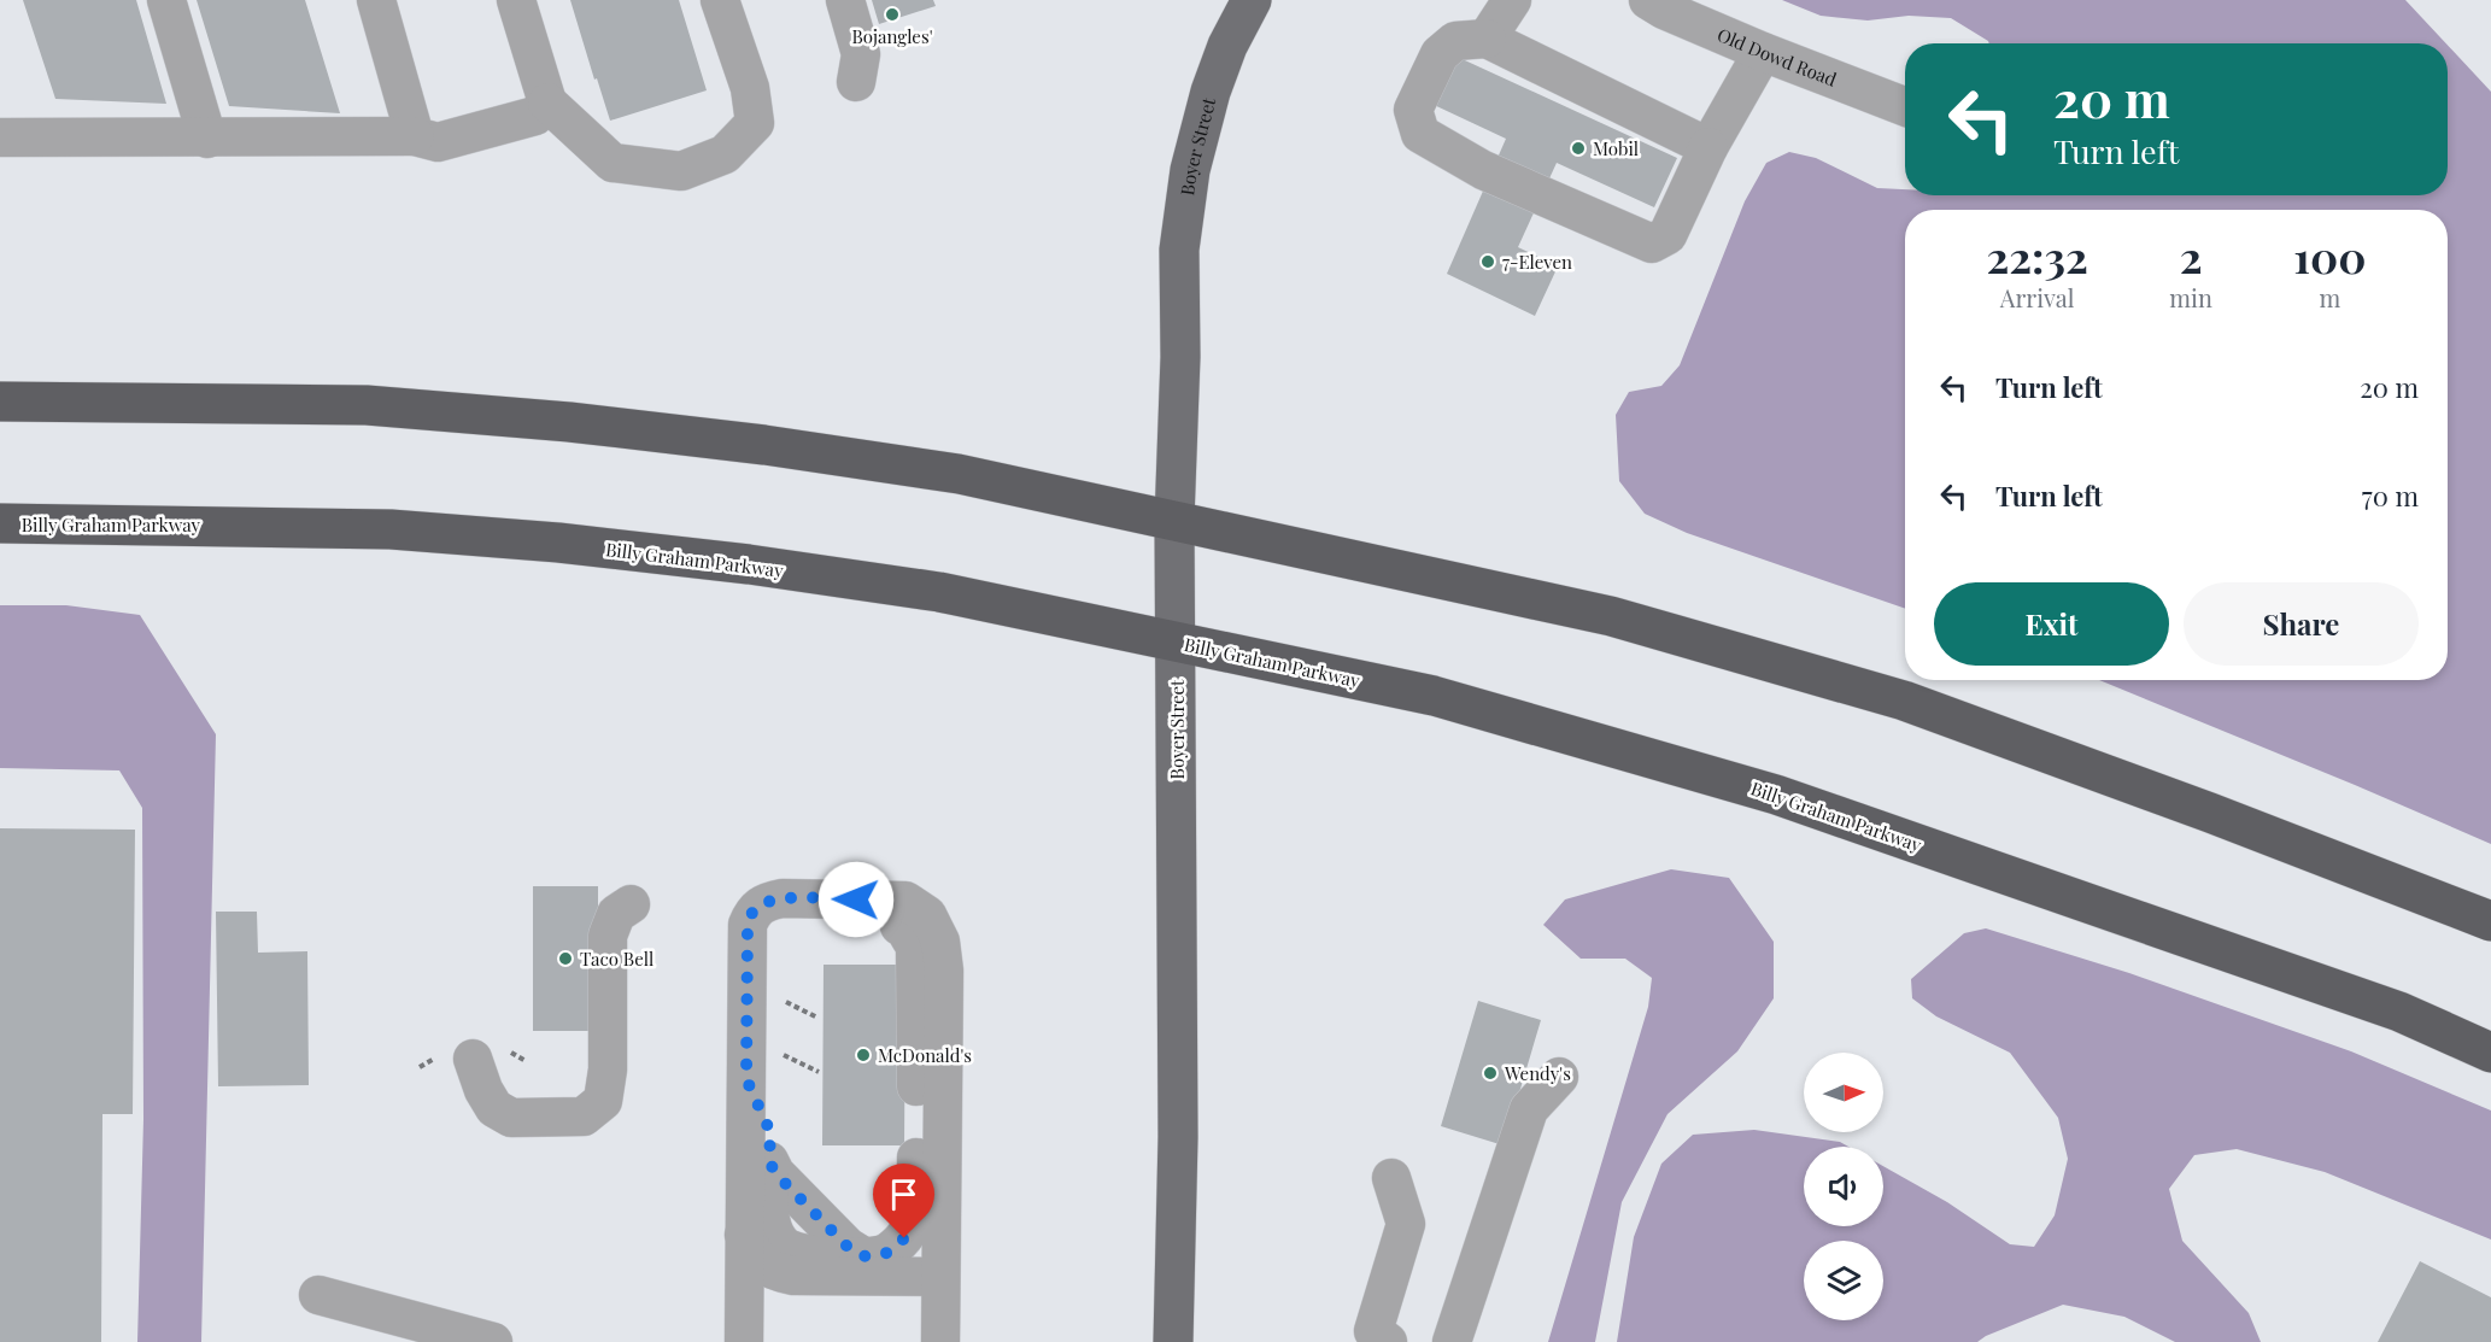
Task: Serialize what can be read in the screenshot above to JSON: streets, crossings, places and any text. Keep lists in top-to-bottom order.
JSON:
{
  "streets": {
    "highway": ["Billy Graham Parkway"],
    "main road": ["Boyer Street"],
    "street": ["Old Dowd Road"]
  },
  "crossings": [
    ["Boyer Street", "Billy Graham Parkway"]
  ],
  "places": [
    "Bojangles'",
    "Mobil",
    "7-Eleven",
    "Taco Bell",
    "McDonald's",
    "Wendy's"
  ],
  "north": "right",
  "page": {
    "turn": ["20 m", "Turn left"],
    "eta": [
      "22:32",
      "Arrival",
      "2",
      "min",
      "100",
      "m"
    ],
    "list": [
      {
        "name": "Turn left",
        "value": "20 m"
      },
      {
        "name": "Turn left",
        "value": "70 m"
      }
    ],
    "buttons": ["Exit", "Share"]
  }
}
